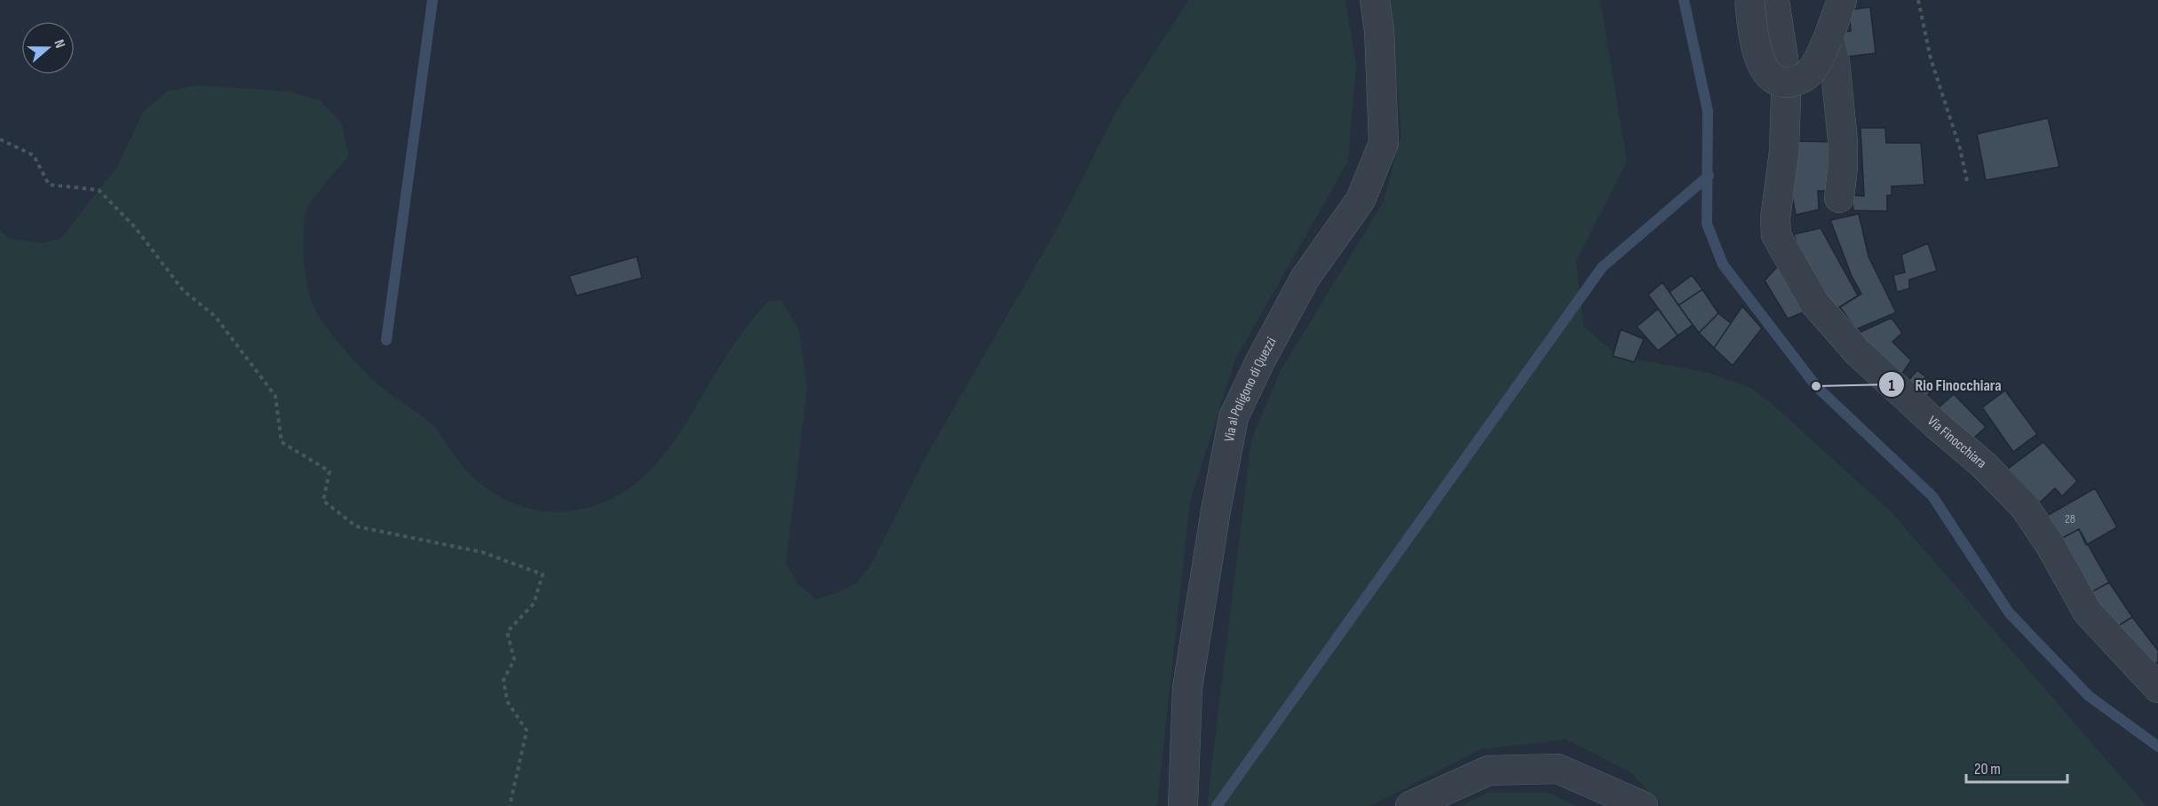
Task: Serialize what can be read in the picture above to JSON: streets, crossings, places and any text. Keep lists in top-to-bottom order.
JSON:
{
  "streets": {
    "street": ["Via al Poligono di Quezzi", "Via Finocchiara"]
  },
  "places": ["Rio Finocchiara"],
  "house_numbers": ["28"],
  "scale_bar": "20 m",
  "north": "right"
}
